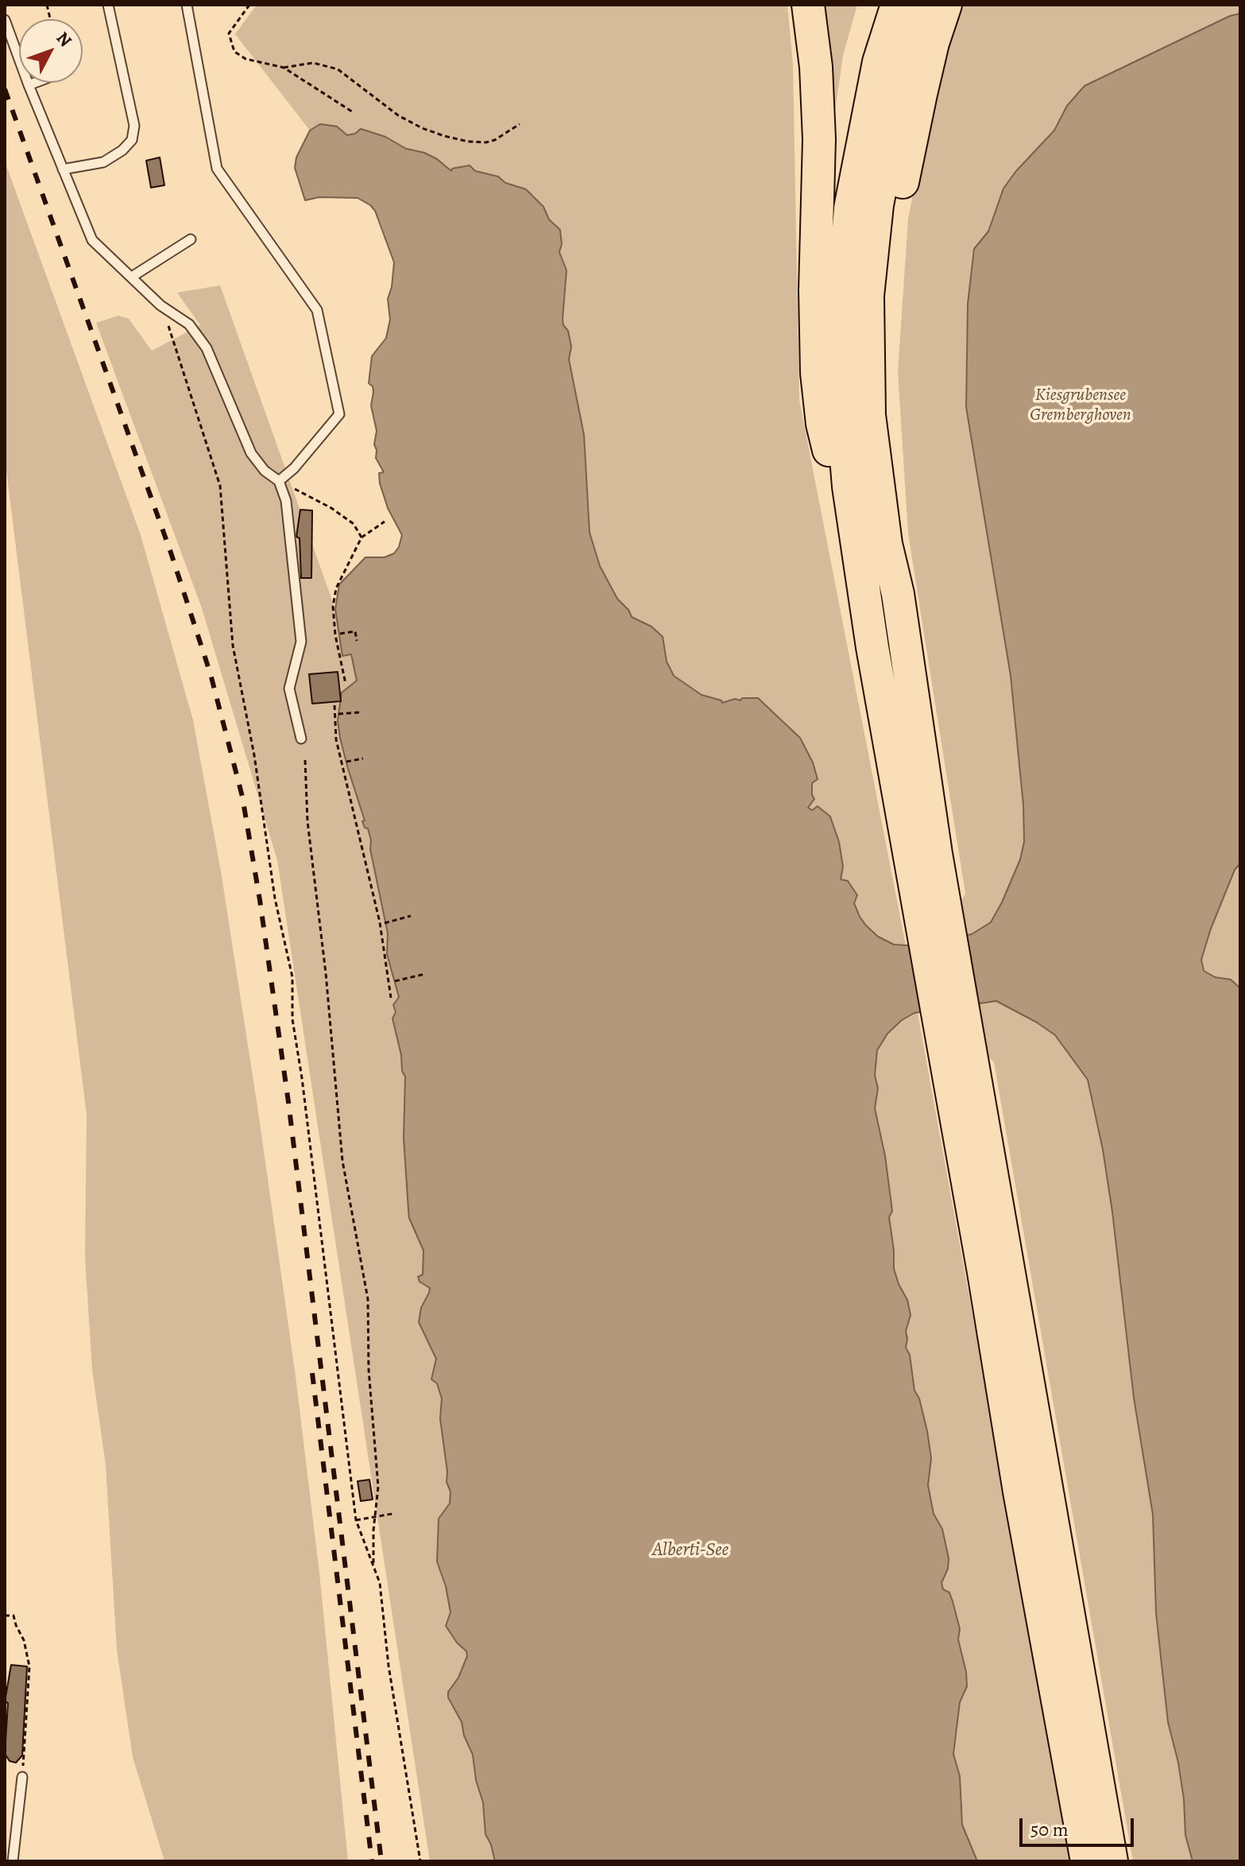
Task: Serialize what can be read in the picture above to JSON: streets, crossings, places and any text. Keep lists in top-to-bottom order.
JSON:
{
  "water": ["Alberti-See"],
  "parks": ["Kiesgrubensee Gremberghoven"],
  "scale_bar": "50 m",
  "north": "top right"
}
